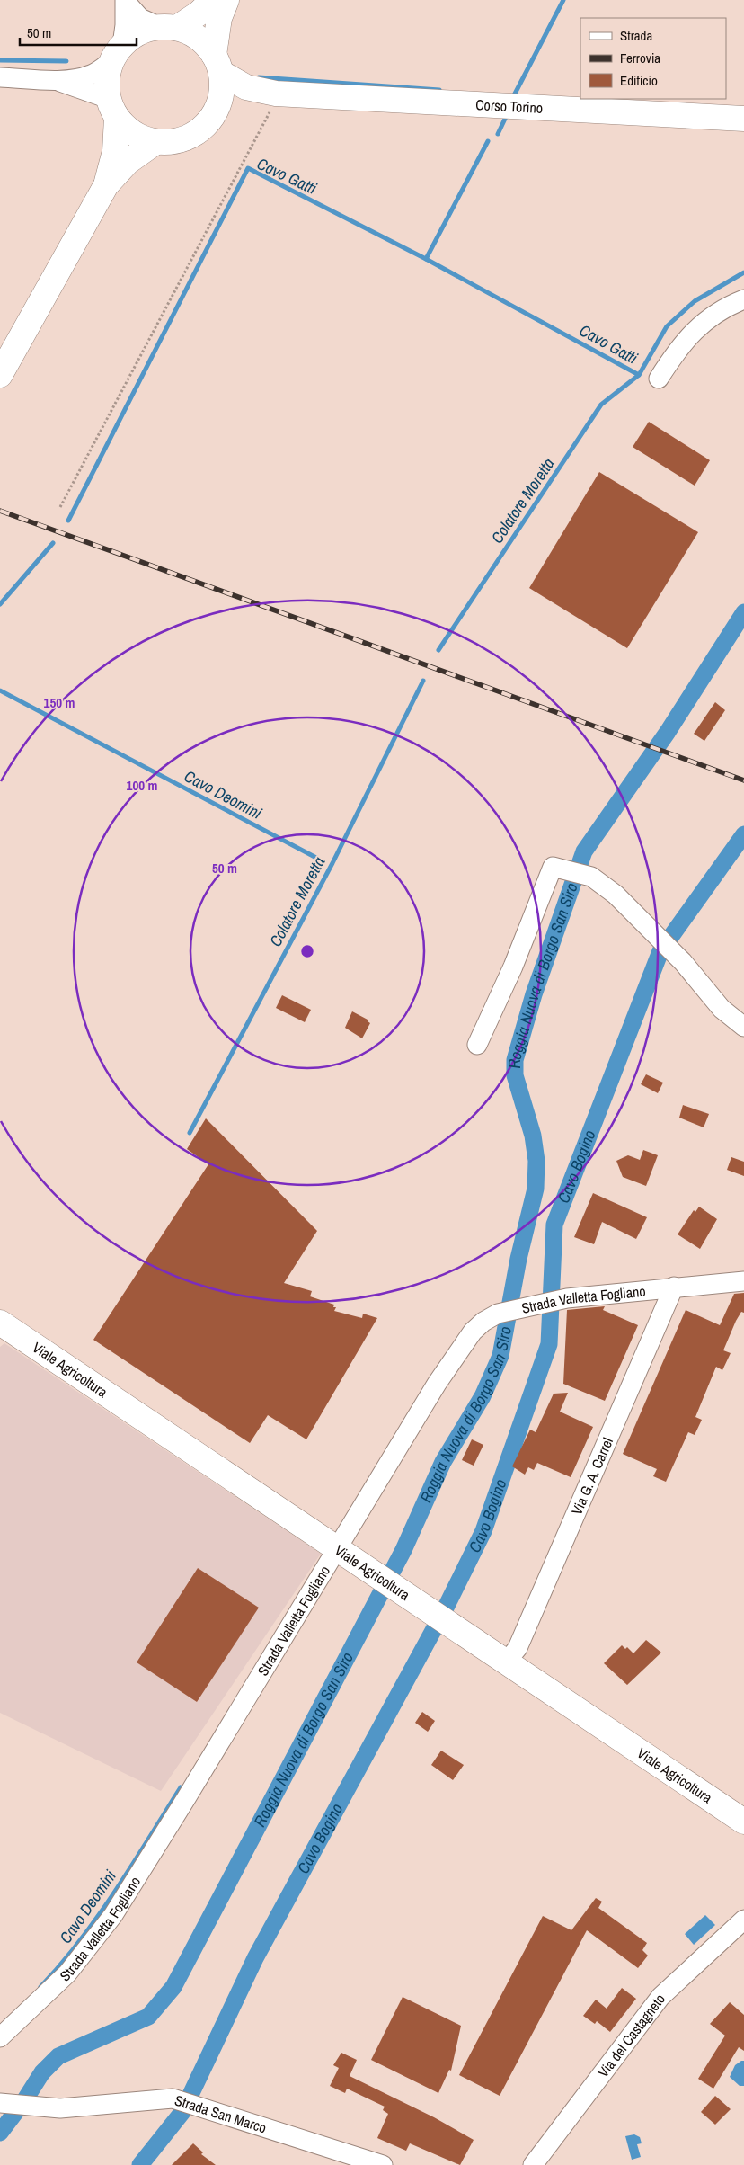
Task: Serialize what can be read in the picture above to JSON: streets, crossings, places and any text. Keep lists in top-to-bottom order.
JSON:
{
  "streets": {
    "main road": ["Corso Torino", "Viale Agricoltura"],
    "street": [
      "Strada Valletta Fogliano",
      "Via G. A. Carrel",
      "Via del Castagneto",
      "Strada San Marco"
    ]
  },
  "crossings": [
    ["Strada Valletta Fogliano", "Viale Agricoltura"],
    ["Strada Valletta Fogliano", "Via G. A. Carrel"],
    ["Viale Agricoltura", "Via G. A. Carrel"]
  ],
  "water": [
    "Cavo Gatti",
    "Colatore Moretta",
    "Cavo Deomini",
    "Roggia Nuova di Borgo San Siro",
    "Cavo Bogino"
  ],
  "legend": ["Strada", "Ferrovia", "Edificio"],
  "scale_bar": "50 m",
  "rings": ["150 m", "100 m", "50 m"]
}
